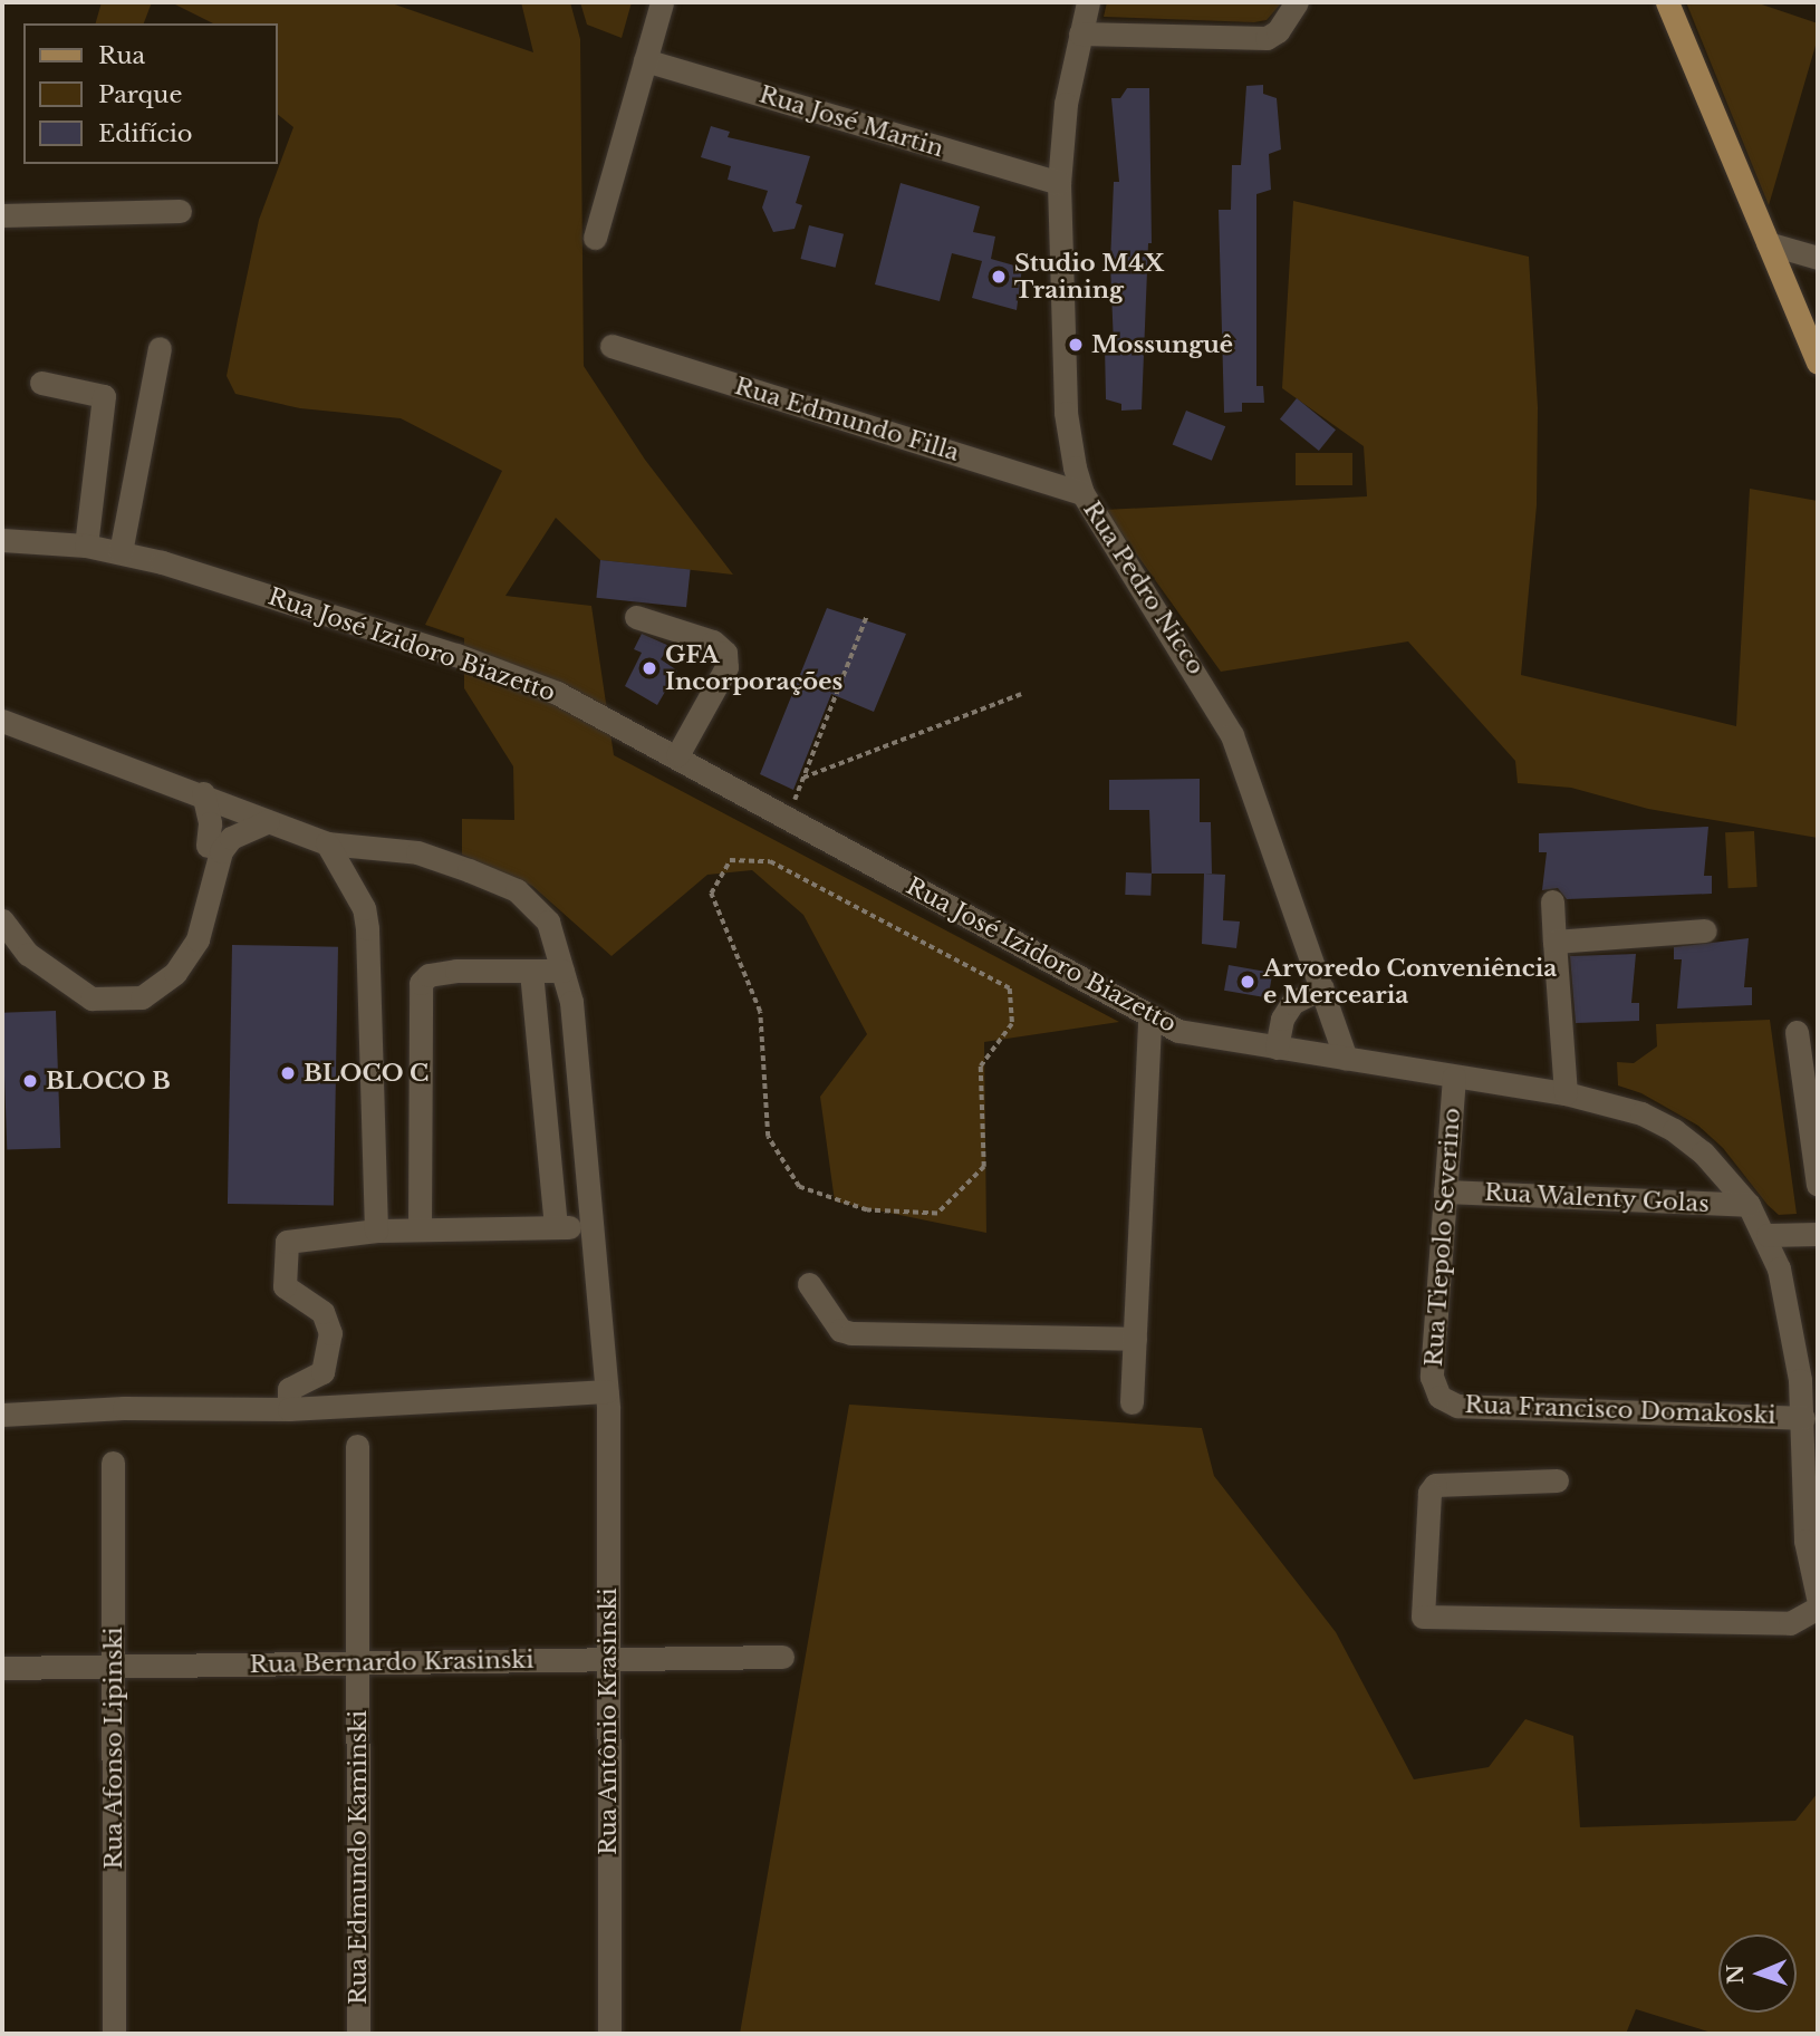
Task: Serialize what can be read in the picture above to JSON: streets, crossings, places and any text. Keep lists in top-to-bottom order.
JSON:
{
  "streets": {
    "street": [
      "Rua José Martin",
      "Rua Edmundo Filla",
      "Rua Pedro Nicco",
      "Rua José Izidoro Biazetto",
      "Rua Walenty Golas",
      "Rua Tiepolo Severino",
      "Rua Francisco Domakoski",
      "Rua Bernardo Krasinski",
      "Rua Antônio Krasinski",
      "Rua Afonso Lipinski",
      "Rua Edmundo Kaminski"
    ]
  },
  "crossings": [
    ["Rua José Martin", "Rua Pedro Nicco"],
    ["Rua Edmundo Filla", "Rua Pedro Nicco"],
    ["Rua Pedro Nicco", "Rua José Izidoro Biazetto"],
    ["Rua José Izidoro Biazetto", "Rua Walenty Golas"],
    ["Rua José Izidoro Biazetto", "Rua Tiepolo Severino"],
    ["Rua José Izidoro Biazetto", "Rua Francisco Domakoski"],
    ["Rua Walenty Golas", "Rua Tiepolo Severino"],
    ["Rua Tiepolo Severino", "Rua Francisco Domakoski"],
    ["Rua Bernardo Krasinski", "Rua Antônio Krasinski"],
    ["Rua Bernardo Krasinski", "Rua Afonso Lipinski"],
    ["Rua Bernardo Krasinski", "Rua Edmundo Kaminski"]
  ],
  "places": [
    "Studio M4X Training",
    "Mossunguê",
    "GFA Incorporações",
    "Arvoredo Conveniência e Mercearia",
    "BLOCO C",
    "BLOCO B"
  ],
  "legend": ["Rua", "Parque", "Edifício"],
  "north": "left"
}
